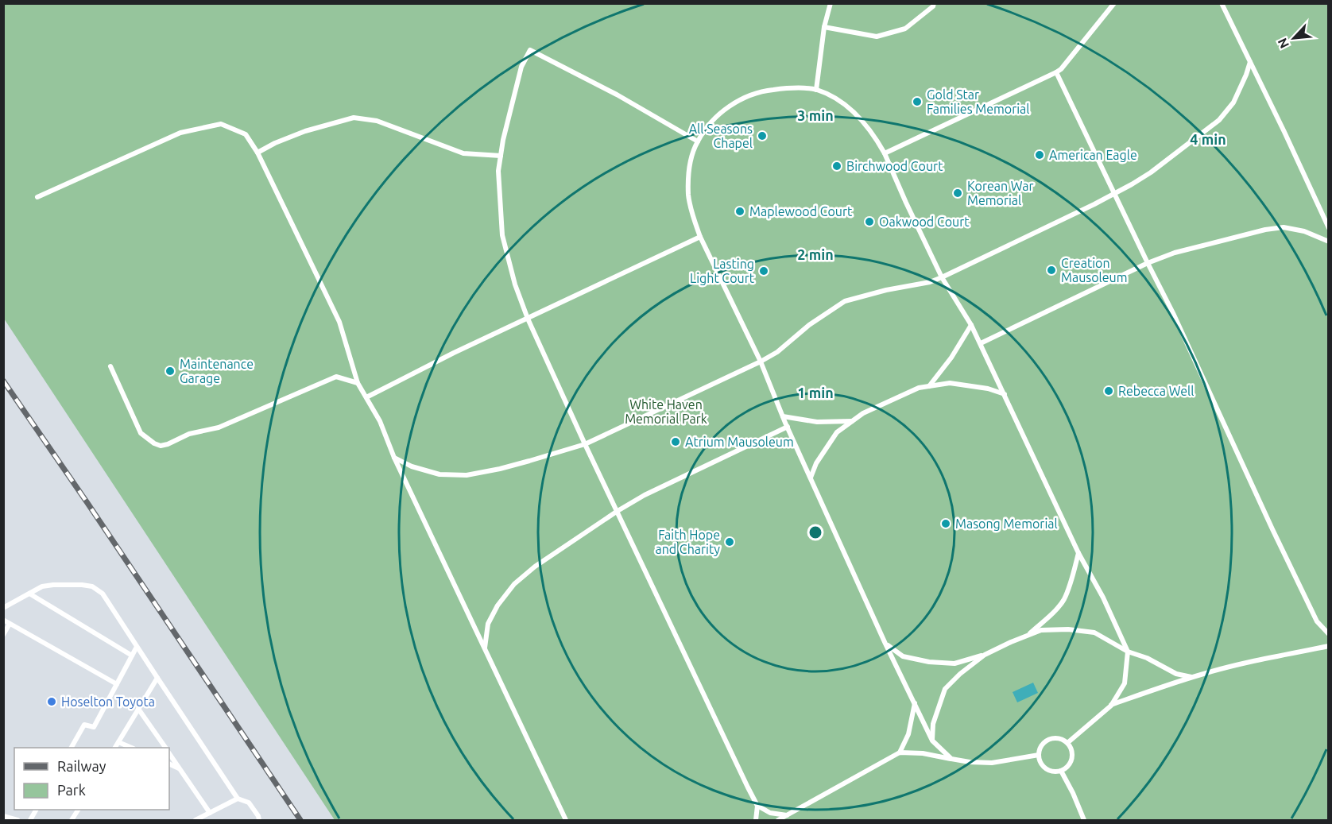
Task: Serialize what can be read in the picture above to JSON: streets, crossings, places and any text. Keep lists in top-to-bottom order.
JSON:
{
  "parks": ["White Haven Memorial Park"],
  "places": [
    "Gold Star Families Memorial",
    "All Seasons Chapel",
    "American Eagle",
    "Birchwood Court",
    "Korean War Memorial",
    "Maplewood Court",
    "Oakwood Court",
    "Creation Mausoleum",
    "Lasting Light Court",
    "Maintenance Garage",
    "Rebecca Well",
    "Atrium Mausoleum",
    "Masong Memorial",
    "Faith Hope and Charity",
    "Hoselton Toyota"
  ],
  "legend": ["Railway", "Park"],
  "north": "bottom left",
  "rings": [
    "3 min",
    "4 min",
    "2 min",
    "1 min"
  ]
}
